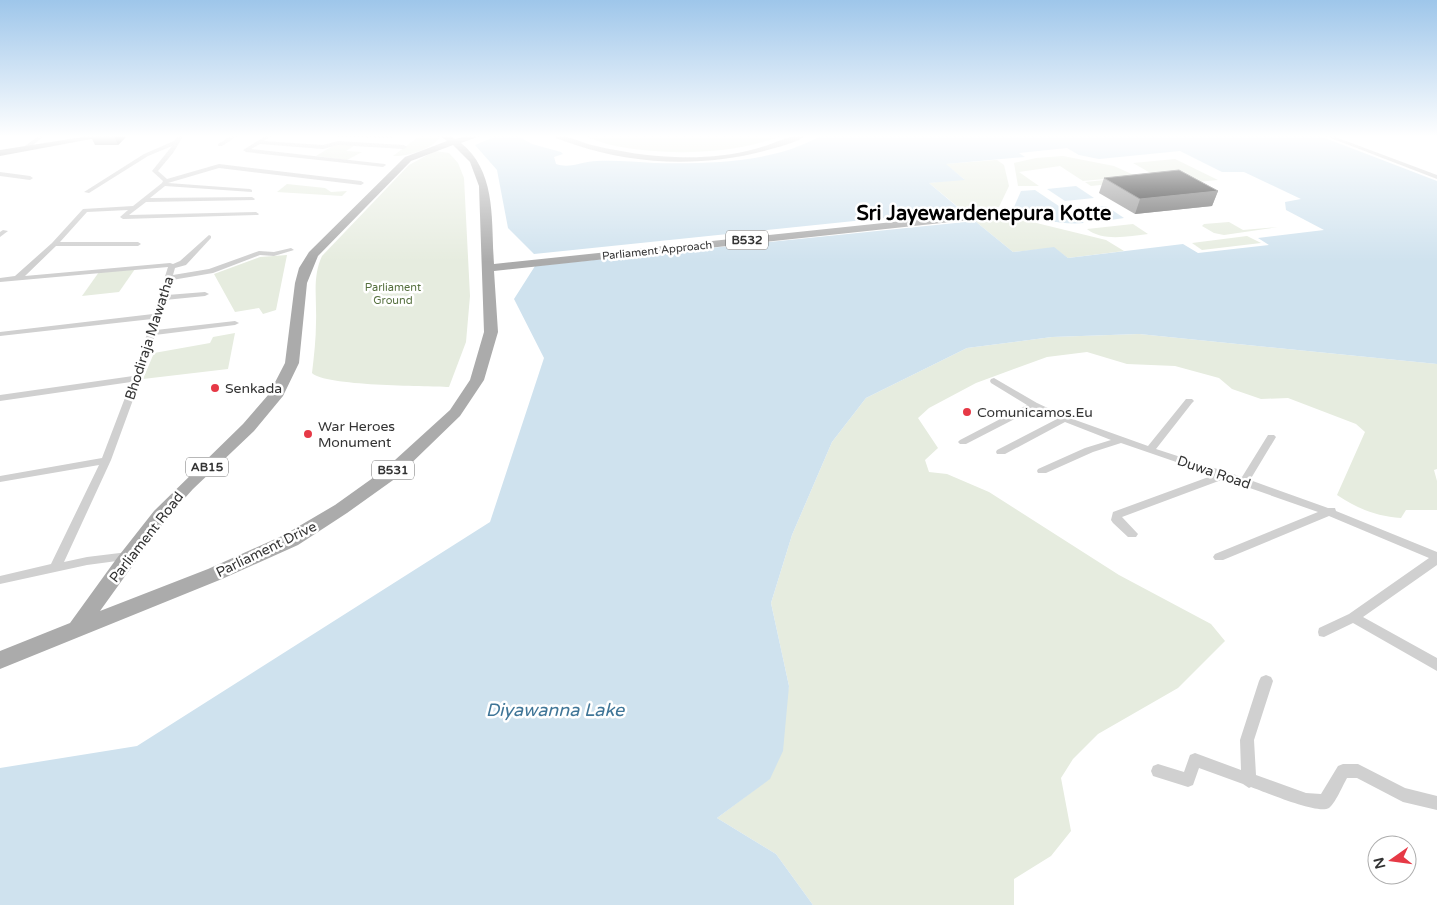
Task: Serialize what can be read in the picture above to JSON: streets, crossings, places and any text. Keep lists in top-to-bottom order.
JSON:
{
  "streets": {
    "main road": [
      "B532",
      "Parliament Approach",
      "AB15",
      "B531",
      "Parliament Road",
      "Parliament Drive"
    ],
    "street": ["Bhodiraja Mawatha", "Duwa Road"]
  },
  "crossings": [
    ["Parliament Approach", "Parliament Drive"],
    ["Parliament Road", "Parliament Drive"]
  ],
  "districts": ["Sri Jayewardenepura Kotte"],
  "water": ["Diyawanna Lake"],
  "parks": ["Parliament Ground"],
  "places": ["Senkada", "Comunicamos.Eu", "War Heroes Monument"],
  "north": "left"
}
